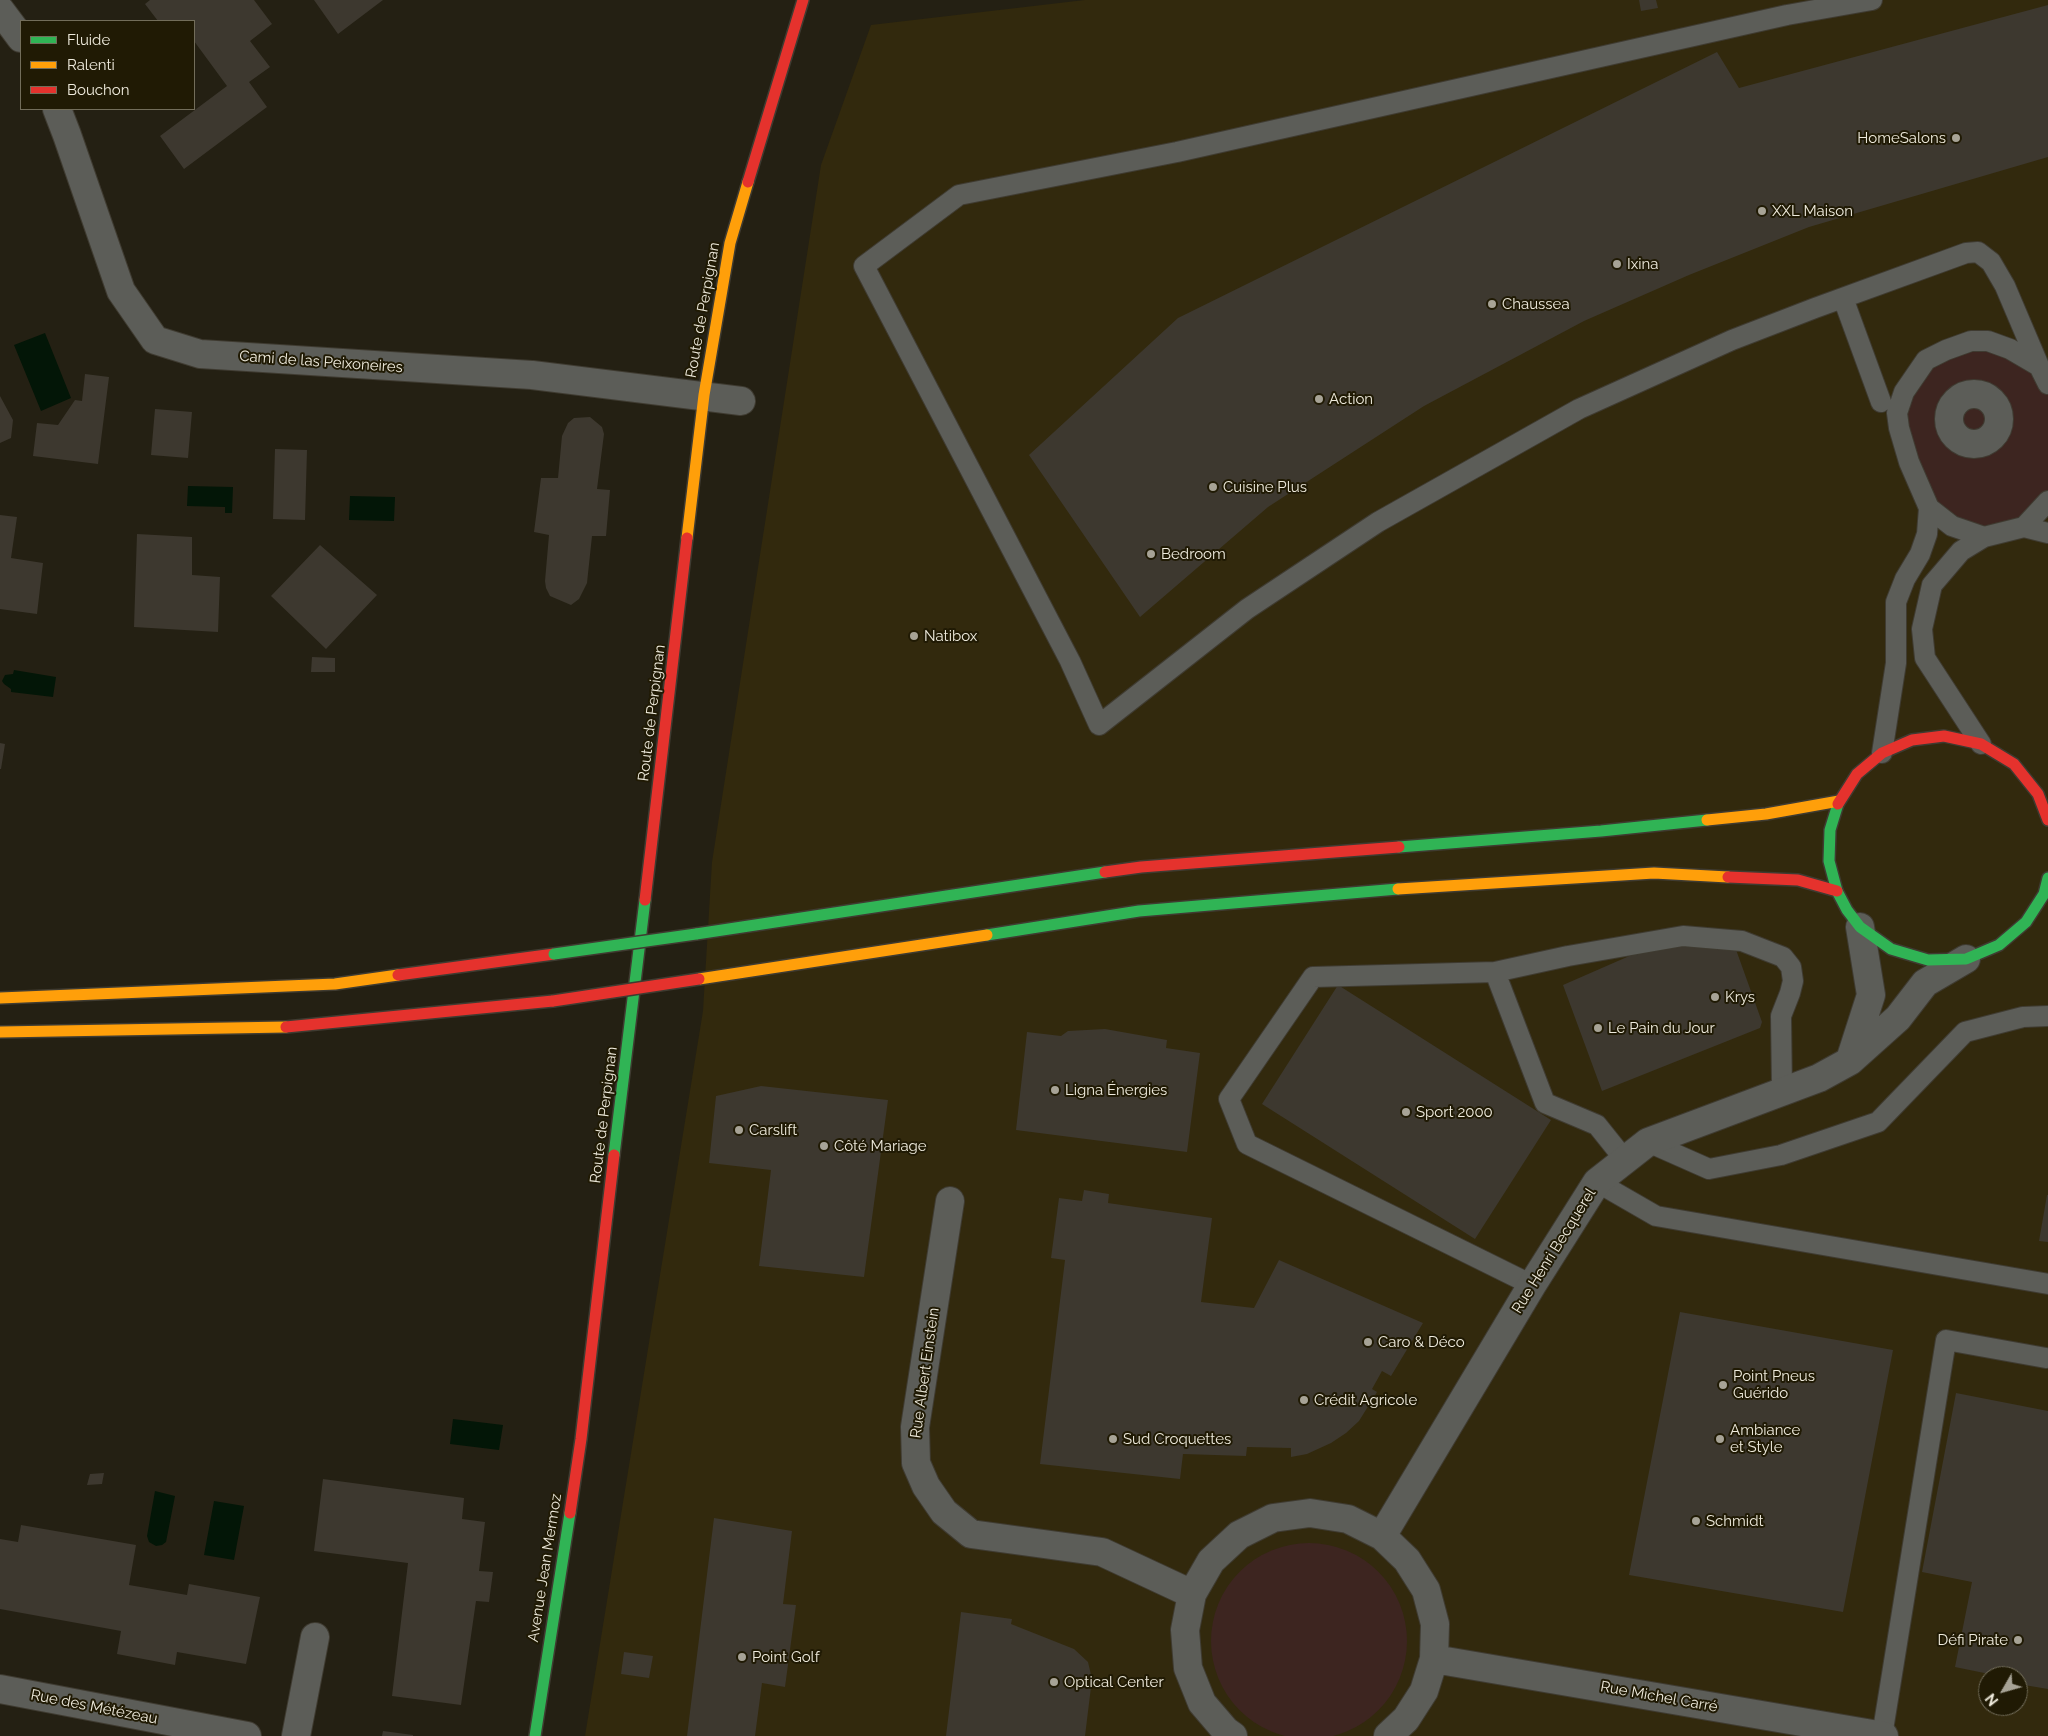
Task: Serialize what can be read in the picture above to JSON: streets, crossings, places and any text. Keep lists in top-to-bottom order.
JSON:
{
  "streets": {
    "main road": ["Route de Perpignan", "Avenue Jean Mermoz"],
    "street": [
      "Cami de las Peixoneires",
      "Rue Henri Becquerel",
      "Rue Albert Einstein",
      "Rue Michel Carré",
      "Rue des Métézeau"
    ]
  },
  "crossings": [
    ["Route de Perpignan", "Cami de las Peixoneires"],
    ["Route de Perpignan", "Avenue Jean Mermoz"]
  ],
  "places": [
    "HomeSalons",
    "XXL Maison",
    "Ixina",
    "Chaussea",
    "Action",
    "Cuisine Plus",
    "Bedroom",
    "Natibox",
    "Krys",
    "Le Pain du Jour",
    "Ligna Énergies",
    "Sport 2000",
    "Carslift",
    "Côté Mariage",
    "Caro & Déco",
    "Point Pneus Guérido",
    "Crédit Agricole",
    "Sud Croquettes",
    "Ambiance et Style",
    "Schmidt",
    "Défi Pirate",
    "Point Golf",
    "Optical Center"
  ],
  "legend": ["Fluide", "Ralenti", "Bouchon"],
  "north": "bottom left"
}
